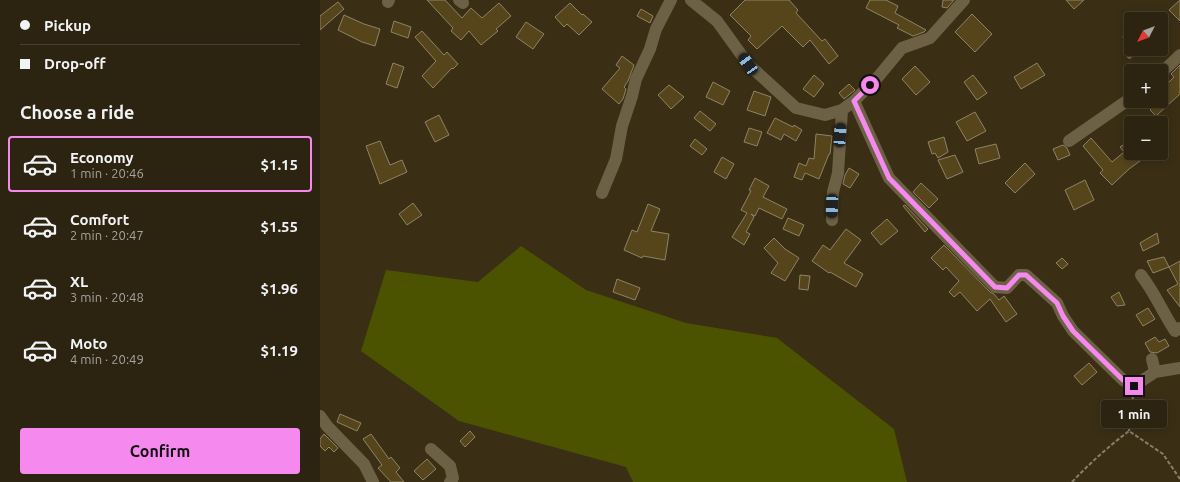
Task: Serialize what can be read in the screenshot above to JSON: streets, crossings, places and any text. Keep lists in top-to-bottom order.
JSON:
{
  "north": "bottom left",
  "page": {
    "banner": ["Pickup", "Drop-off"],
    "map_buttons": ["+", "−"],
    "heading": "Choose a ride",
    "list": [
      {
        "name": "Economy",
        "note": "1 min · 20:46",
        "value": "$1.15"
      },
      {
        "name": "Comfort",
        "note": "2 min · 20:47",
        "value": "$1.55"
      },
      {
        "name": "XL",
        "note": "3 min · 20:48",
        "value": "$1.96"
      },
      {
        "name": "Moto",
        "note": "4 min · 20:49",
        "value": "$1.19"
      }
    ],
    "bubble": "1 min",
    "buttons": "Confirm"
  }
}
